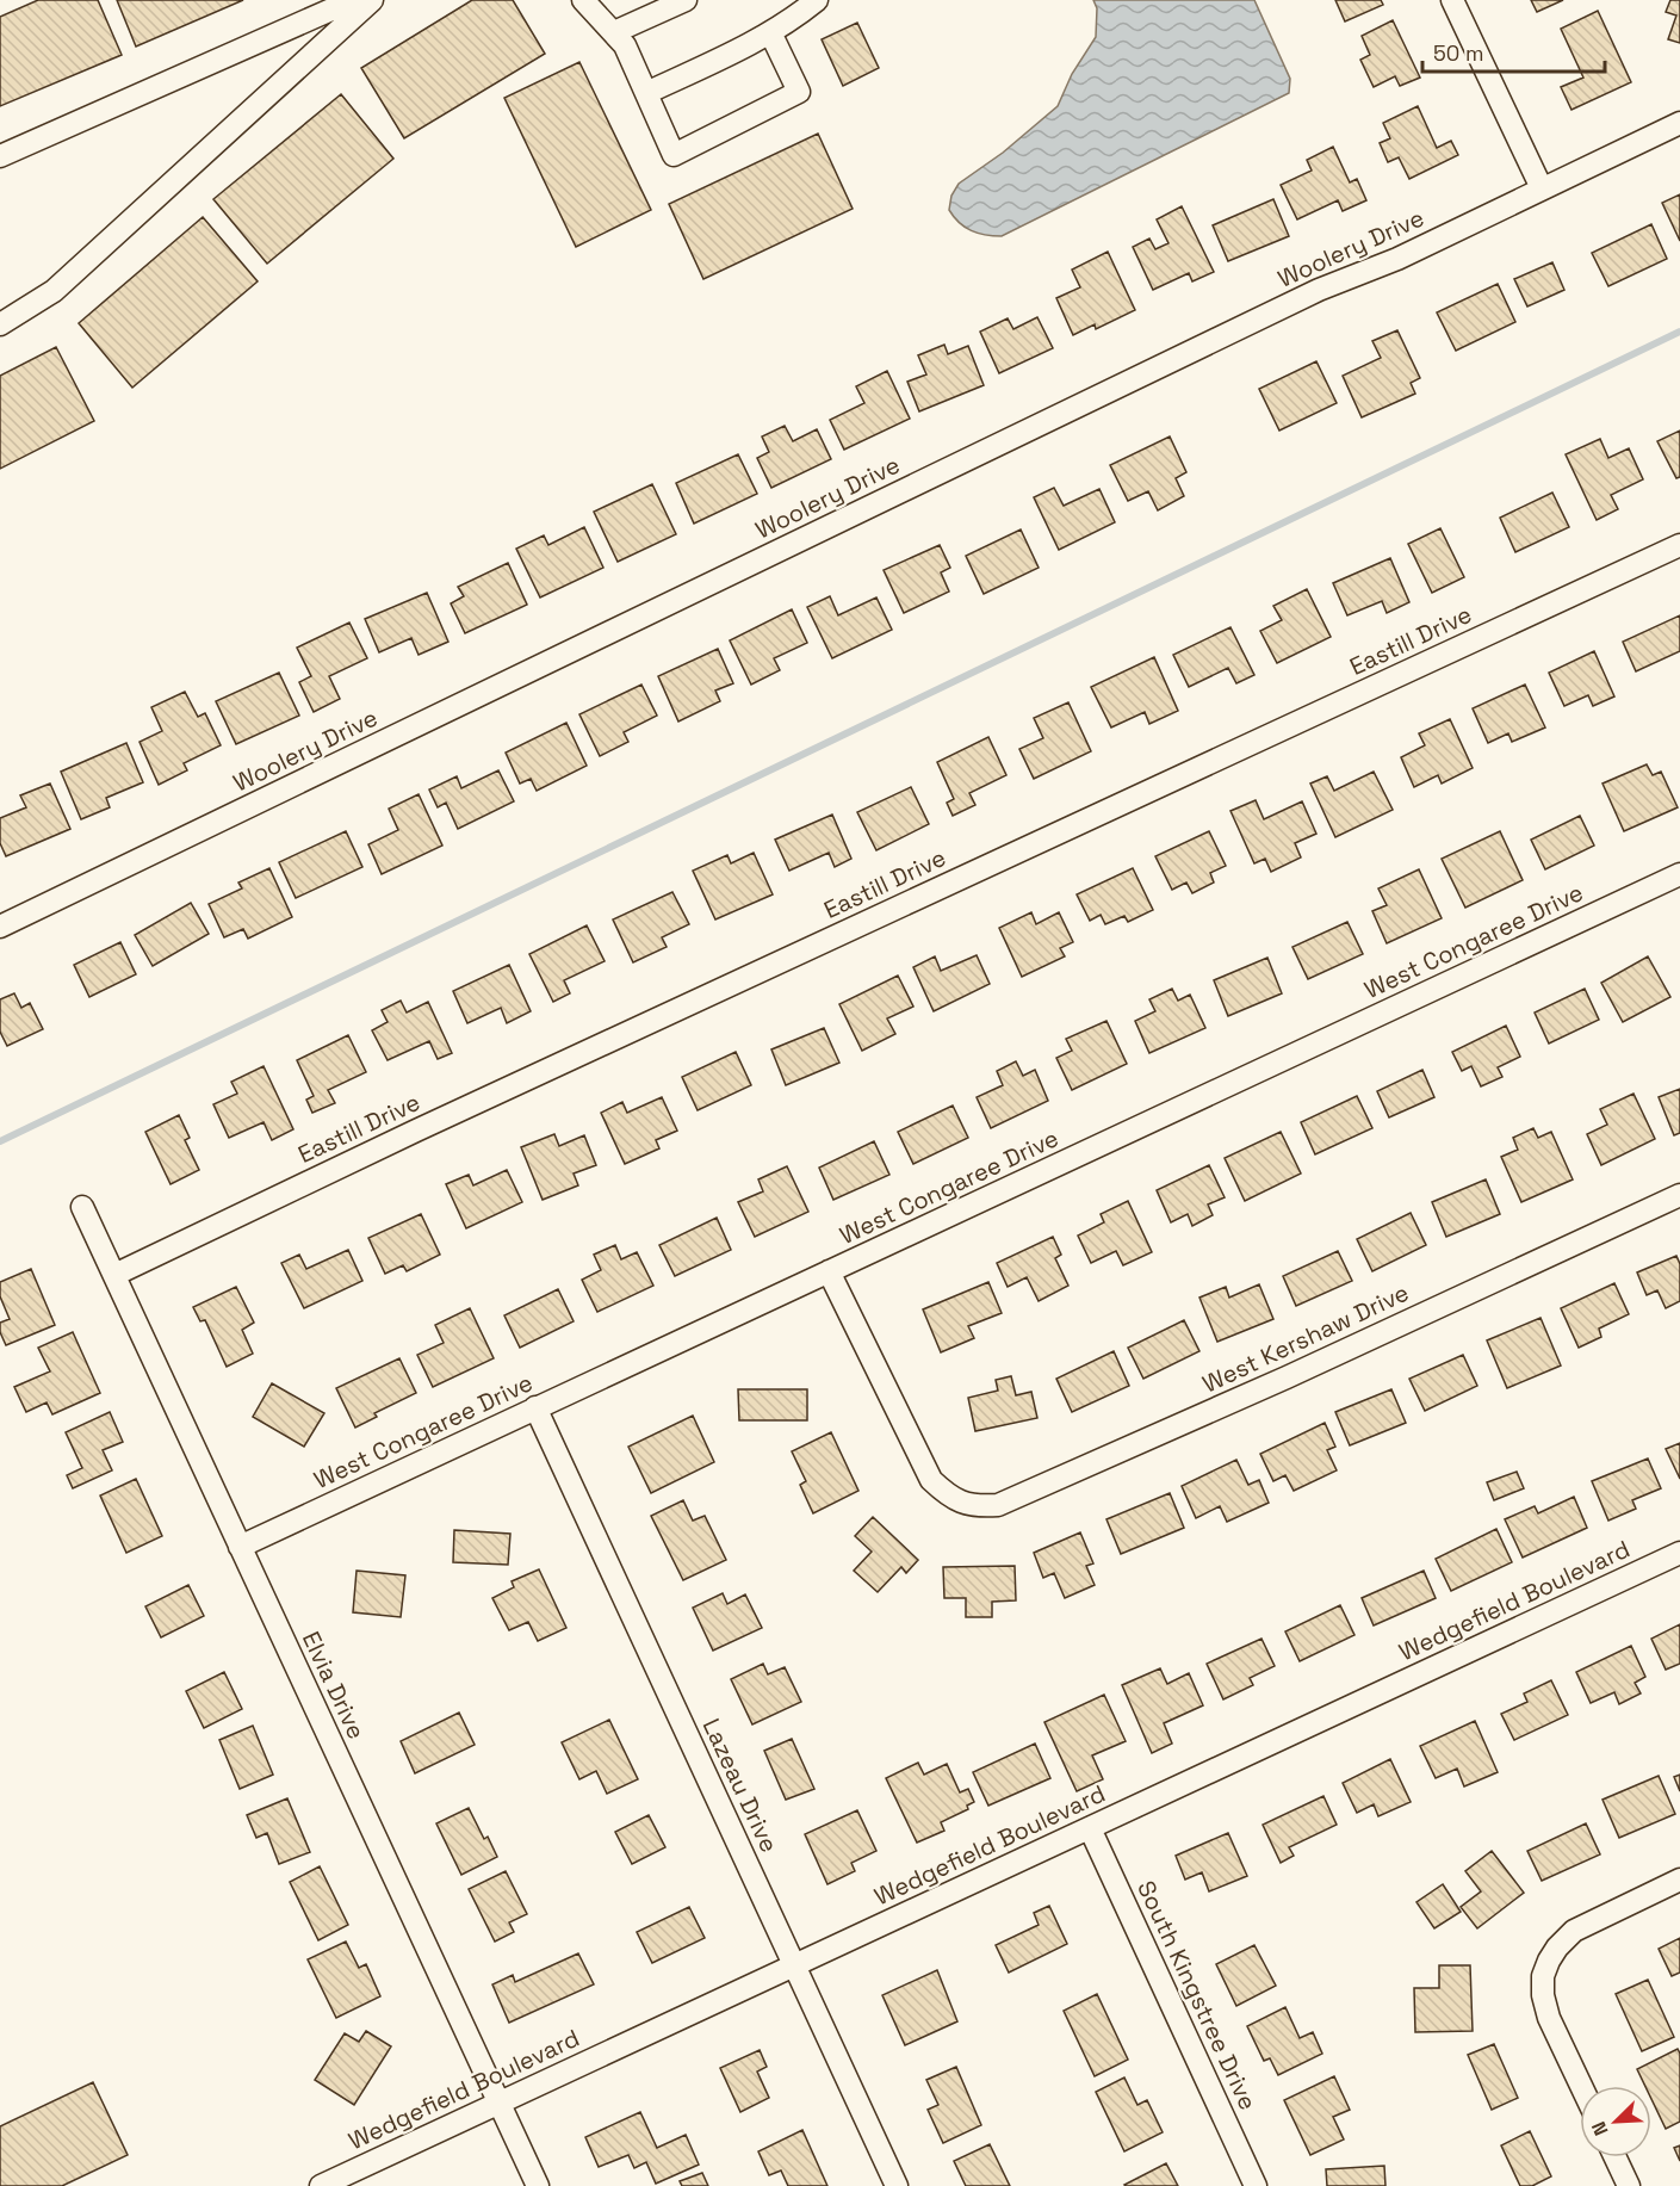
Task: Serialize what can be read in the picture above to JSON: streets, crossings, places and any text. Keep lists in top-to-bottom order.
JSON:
{
  "streets": {
    "street": [
      "Woolery Drive",
      "Eastill Drive",
      "West Congaree Drive",
      "West Kershaw Drive",
      "Wedgefield Boulevard",
      "Elvia Drive",
      "Lazeau Drive",
      "South Kingstree Drive"
    ]
  },
  "crossings": [
    ["Eastill Drive", "Elvia Drive"],
    ["West Congaree Drive", "West Kershaw Drive"],
    ["West Congaree Drive", "Elvia Drive"],
    ["West Congaree Drive", "Lazeau Drive"],
    ["Wedgefield Boulevard", "Elvia Drive"],
    ["Wedgefield Boulevard", "Lazeau Drive"],
    ["Wedgefield Boulevard", "South Kingstree Drive"]
  ],
  "scale_bar": "50 m",
  "north": "bottom left"
}
